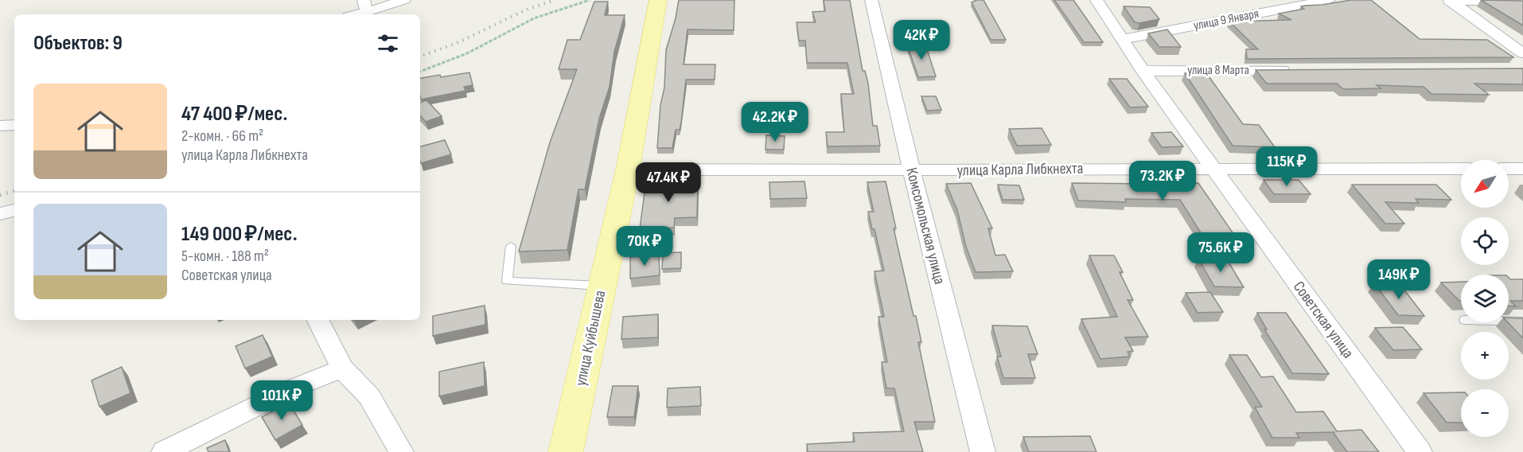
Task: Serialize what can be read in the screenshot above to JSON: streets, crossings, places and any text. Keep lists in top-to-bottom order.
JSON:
{
  "streets": {
    "main road": ["улица Куйбышева"],
    "street": [
      "улица 9 Января",
      "улица 8 Марта",
      "улица Карла Либкнехта",
      "Комсомольская улица",
      "Советская улица"
    ]
  },
  "crossings": [
    ["улица 9 Января", "Советская улица"],
    ["улица 8 Марта", "Советская улица"],
    ["улица Карла Либкнехта", "Комсомольская улица"],
    ["улица Карла Либкнехта", "Советская улица"],
    ["улица Карла Либкнехта", "улица Куйбышева"]
  ],
  "north": "bottom left",
  "page": {
    "heading": "Объектов: 9",
    "price": [
      "42K ₽",
      "42.2K ₽",
      "115K ₽",
      "73.2K ₽",
      "47.4K ₽",
      "70K ₽",
      "75.6K ₽",
      "149K ₽",
      "101K ₽"
    ],
    "list": [
      {
        "name": "47 400 ₽/мес.",
        "note": "2-комн. · 66 m² · улица Карла Либкнехта"
      },
      {
        "name": "149 000 ₽/мес.",
        "note": "5-комн. · 188 m² · Советская улица"
      }
    ],
    "map_buttons": ["+", "−"]
  }
}
